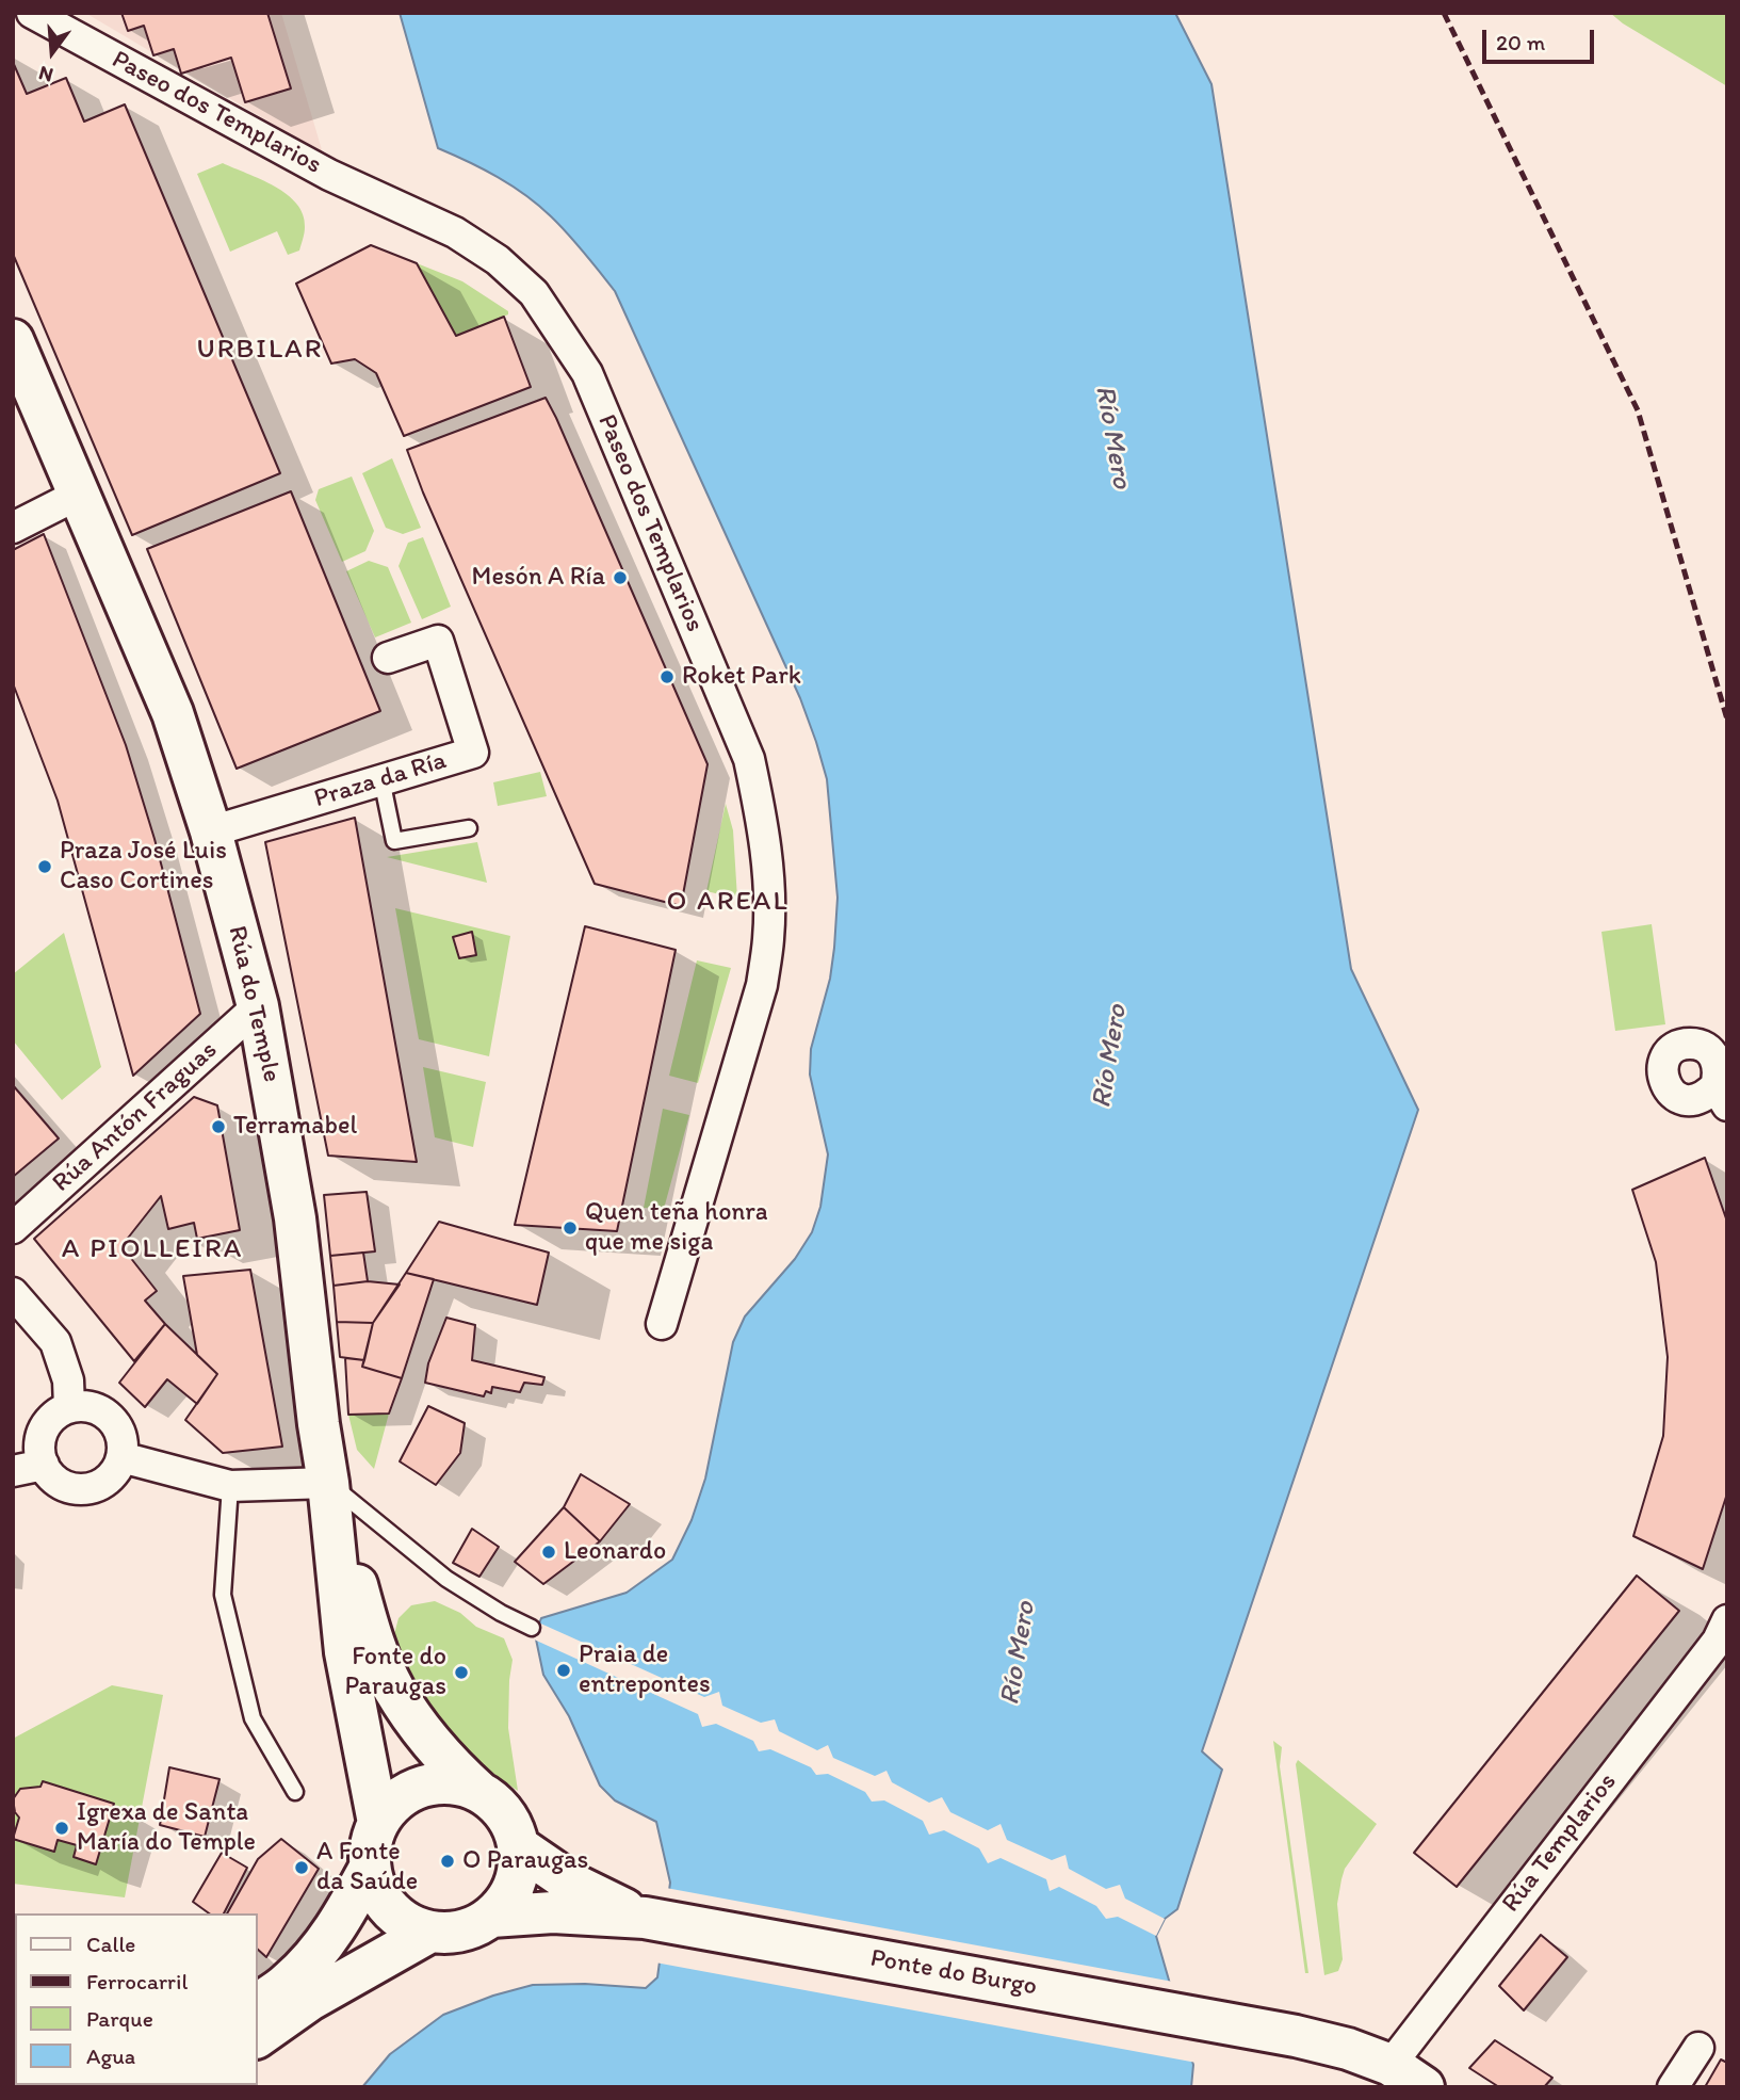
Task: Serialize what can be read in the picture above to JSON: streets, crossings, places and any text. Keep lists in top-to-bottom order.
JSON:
{
  "streets": {
    "main road": ["Rúa do Temple", "Ponte do Burgo"],
    "street": [
      "Paseo dos Templarios",
      "Praza da Ría",
      "Rúa Antón Fraguas",
      "Rúa Templarios"
    ]
  },
  "crossings": [
    ["Praza da Ría", "Rúa do Temple"],
    ["Rúa do Temple", "Rúa Antón Fraguas"],
    ["Rúa do Temple", "Ponte do Burgo"],
    ["Rúa Templarios", "Ponte do Burgo"]
  ],
  "districts": ["URBILAR", "O AREAL", "A PIOLLEIRA"],
  "water": ["Río Mero"],
  "places": [
    "Mesón A Ría",
    "Roket Park",
    "Praza José Luis Caso Cortines",
    "Terramabel",
    "Quen teña honra que me siga",
    "Leonardo",
    "Praia de entrepontes",
    "Fonte do Paraugas",
    "Igrexa de Santa María do Temple",
    "O Paraugas",
    "A Fonte da Saúde"
  ],
  "legend": [
    "Calle",
    "Ferrocarril",
    "Parque",
    "Agua"
  ],
  "scale_bar": "20 m",
  "north": "bottom"
}
